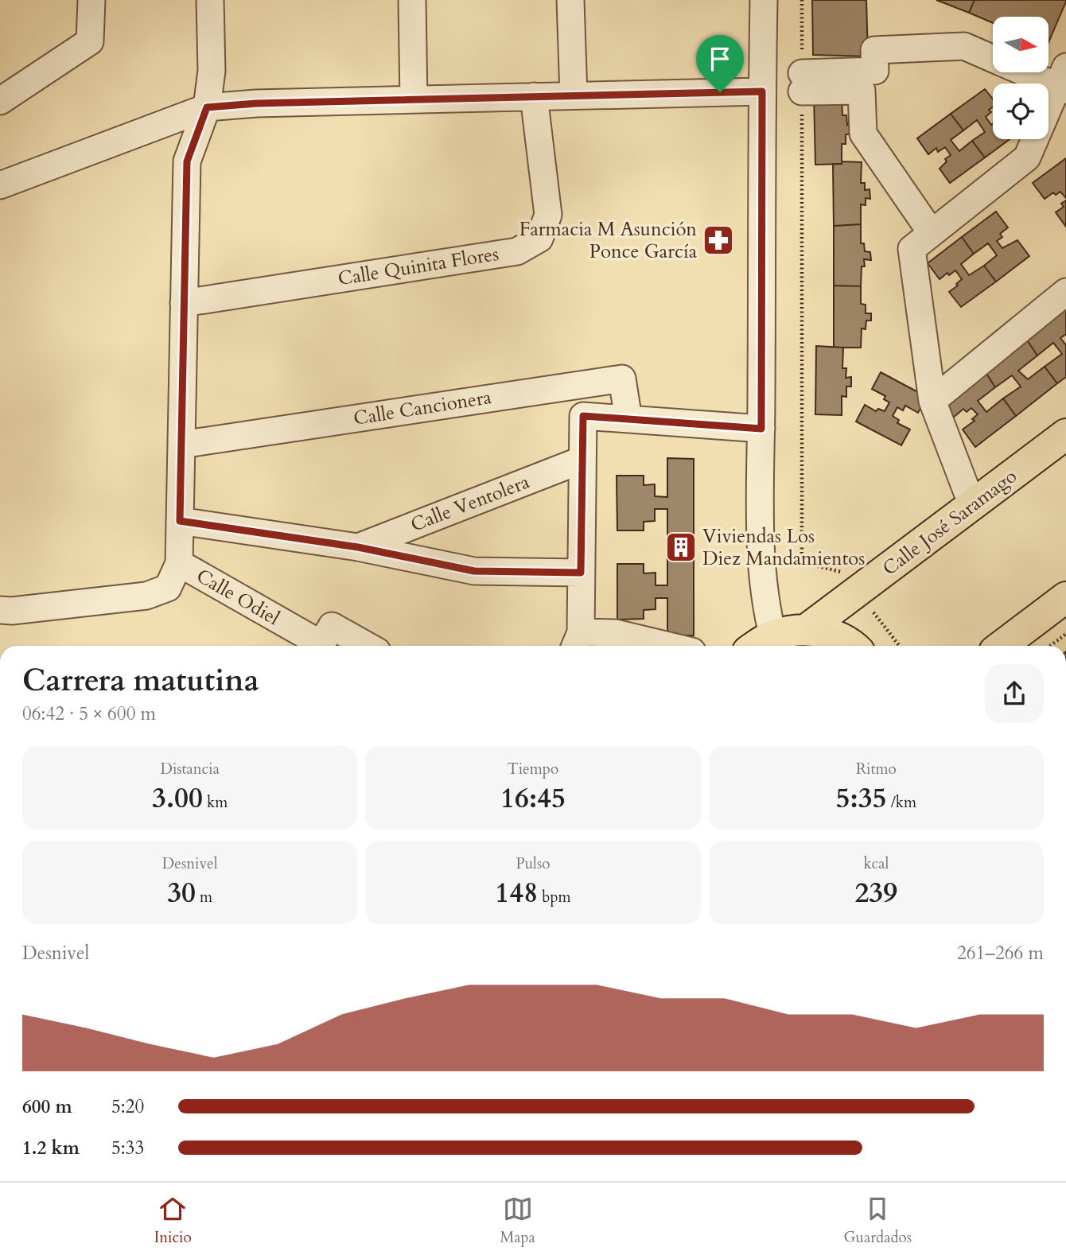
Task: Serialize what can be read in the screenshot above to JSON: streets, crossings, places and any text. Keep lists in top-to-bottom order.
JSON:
{
  "streets": {
    "main road": ["Calle José Saramago"],
    "street": [
      "Calle Quinita Flores",
      "Calle Cancionera",
      "Calle Ventolera",
      "Calle Odiel"
    ]
  },
  "places": {
    "pharmacy": ["Farmacia M Asunción Ponce García"],
    "building": ["Viviendas Los Diez Mandamientos"]
  },
  "north": "right",
  "page": {
    "heading": ["Carrera matutina", "06:42 · 5 × 600 m"],
    "stats": [
      ["Distancia", "3.00 km"],
      ["Tiempo", "16:45"],
      ["Ritmo", "5:35 /km"],
      ["Desnivel", "30 m"],
      ["Pulso", "148 bpm"],
      ["kcal", "239"]
    ],
    "chart": ["Desnivel", "261–266 m"],
    "list": [
      {
        "name": "600 m",
        "note": "5:20"
      },
      {
        "name": "1.2 km",
        "note": "5:33"
      }
    ],
    "tabs": ["Inicio", "Mapa", "Guardados"]
  }
}
